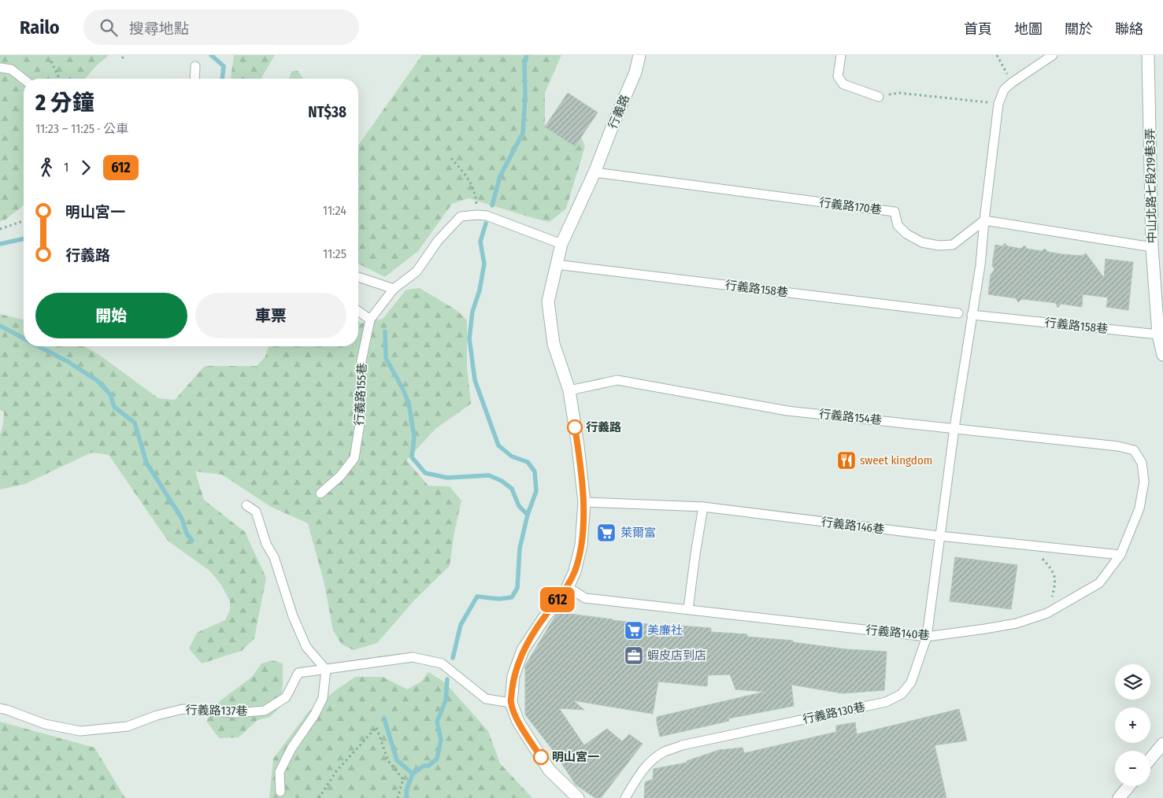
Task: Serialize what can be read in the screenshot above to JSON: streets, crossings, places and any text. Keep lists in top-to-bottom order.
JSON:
{
  "streets": {
    "street": ["行義路", "中山北路七段219巷3弄"],
    "lane": [
      "行義路170巷",
      "行義路158巷",
      "行義路155巷",
      "行義路154巷",
      "行義路146巷",
      "行義路140巷",
      "行義路137巷",
      "行義路130巷"
    ]
  },
  "crossings": [
    ["行義路", "行義路170巷"],
    ["行義路", "行義路158巷"],
    ["行義路", "行義路154巷"],
    ["行義路", "行義路146巷"],
    ["行義路", "行義路140巷"],
    ["行義路", "行義路137巷"],
    ["中山北路七段219巷3弄", "行義路158巷"],
    ["行義路170巷", "行義路130巷"],
    ["行義路158巷", "行義路130巷"],
    ["行義路154巷", "行義路140巷"],
    ["行義路154巷", "行義路130巷"],
    ["行義路146巷", "行義路140巷"],
    ["行義路146巷", "行義路130巷"],
    ["行義路140巷", "行義路130巷"]
  ],
  "places": {
    "other": ["行義路", "明山宮一"],
    "restaurant": ["sweet kingdom"],
    "supermarket": ["萊爾富", "美廉社"],
    "office": ["蝦皮店到店"]
  },
  "lines": ["bus line 612"],
  "page": {
    "header": "Railo",
    "search": "搜尋地點",
    "nav": [
      "首頁",
      "地圖",
      "關於",
      "聯絡"
    ],
    "on_map": "612",
    "heading": ["2 分鐘", "11:23 – 11:25 · 公車", "NT$38"],
    "legs": ["1", "612"],
    "list": [
      {
        "name": "明山宮一",
        "value": "11:24"
      },
      {
        "name": "行義路",
        "value": "11:25"
      }
    ],
    "buttons": ["開始", "車票"],
    "map_buttons": ["+", "−"]
  }
}
